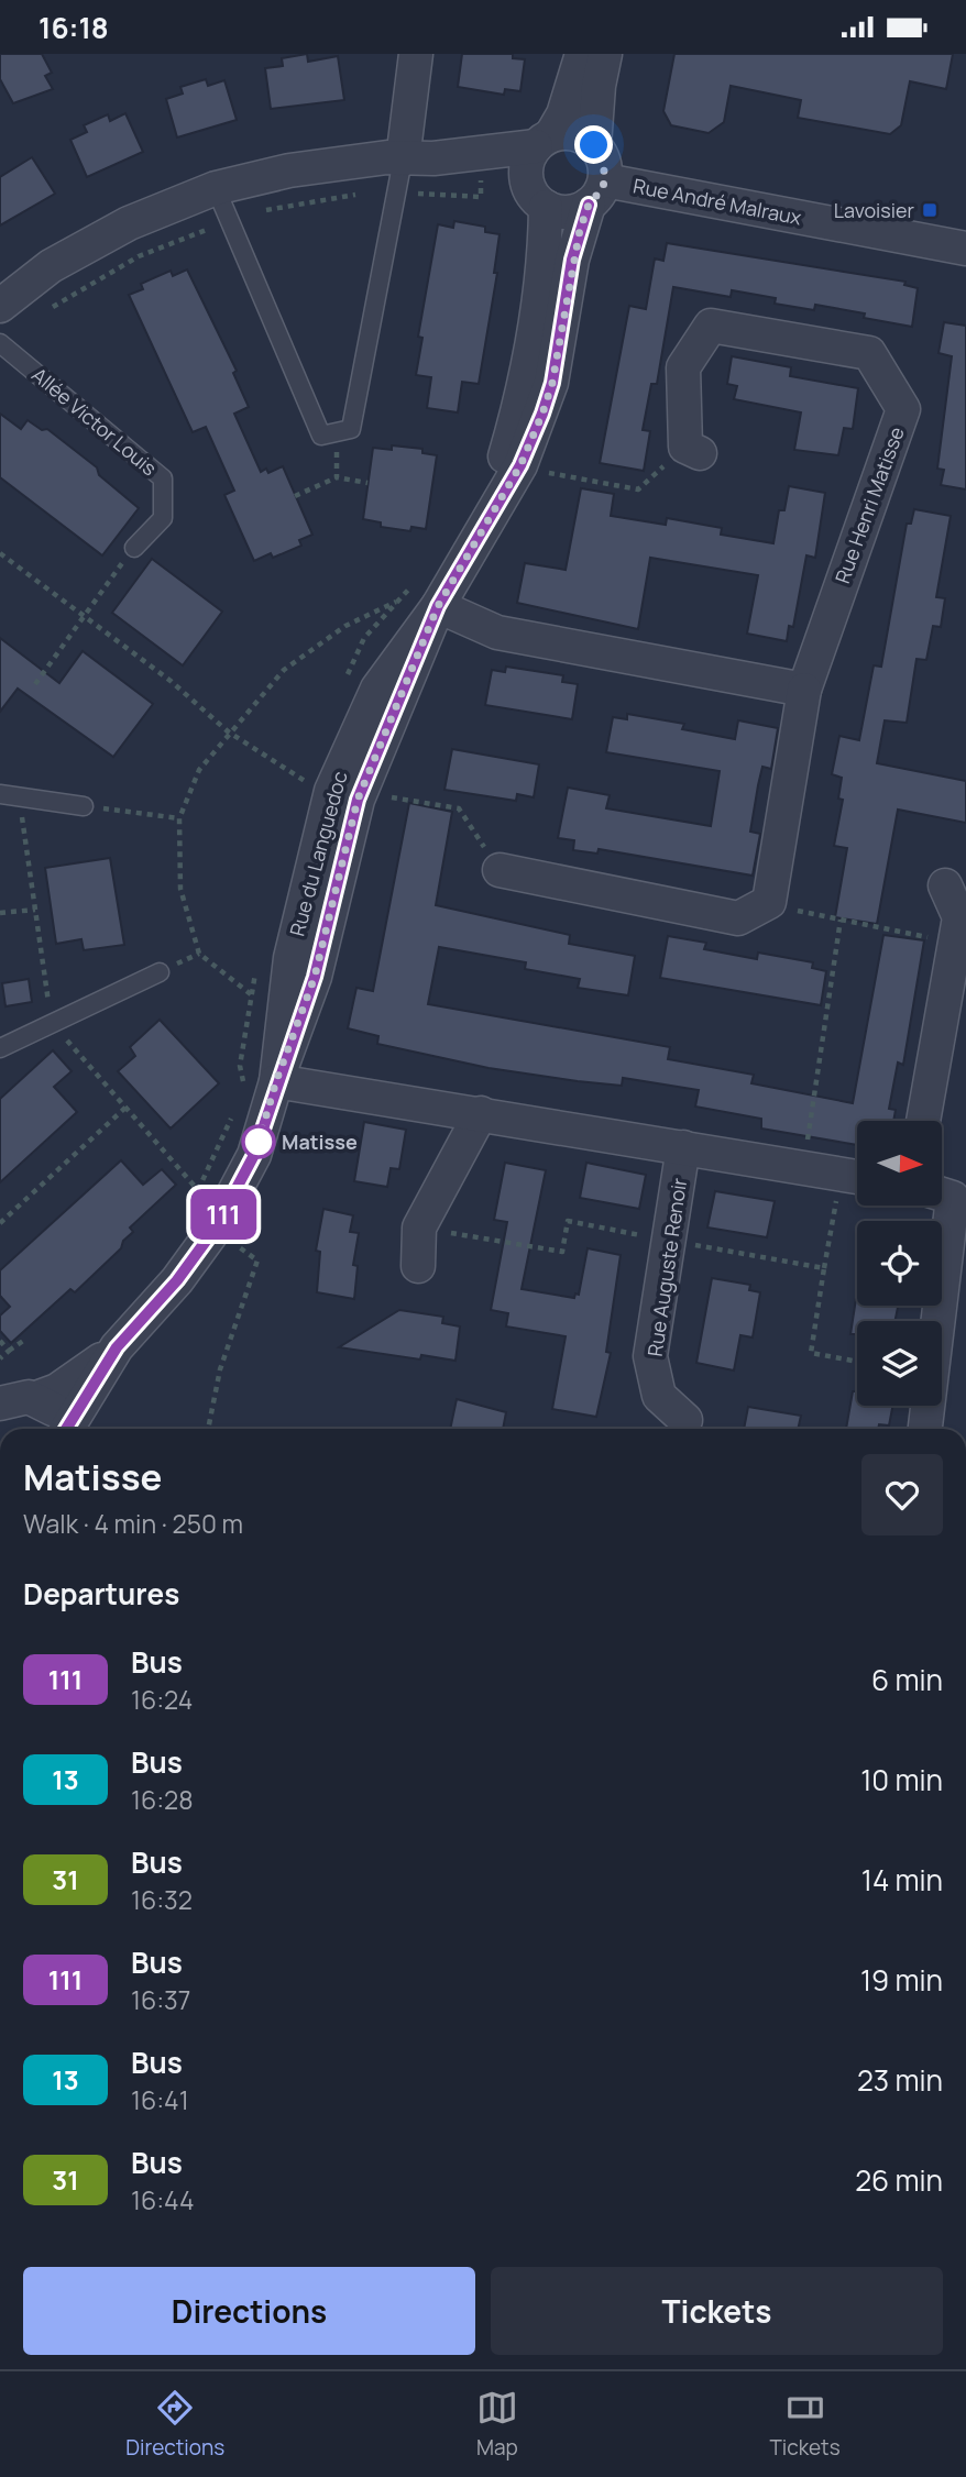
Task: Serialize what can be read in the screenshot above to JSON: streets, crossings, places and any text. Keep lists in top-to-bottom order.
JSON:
{
  "streets": {
    "street": [
      "Rue André Malraux",
      "Rue Henri Matisse",
      "Rue du Languedoc",
      "Rue Auguste Renoir"
    ],
    "lane": ["Allée Victor Louis"]
  },
  "crossings": [
    ["Rue André Malraux", "Rue du Languedoc"]
  ],
  "places": {
    "transit": ["Lavoisier"],
    "other": ["Matisse"]
  },
  "lines": ["bus line 111"],
  "north": "right",
  "page": {
    "status": "16:18",
    "on_map": "111",
    "heading": [
      ["Matisse", "Walk · 4 min · 250 m"],
      "Departures"
    ],
    "list": [
      {
        "mark": "111",
        "name": "Bus",
        "note": "16:24",
        "value": "6 min"
      },
      {
        "mark": "13",
        "name": "Bus",
        "note": "16:28",
        "value": "10 min"
      },
      {
        "mark": "31",
        "name": "Bus",
        "note": "16:32",
        "value": "14 min"
      },
      {
        "mark": "111",
        "name": "Bus",
        "note": "16:37",
        "value": "19 min"
      },
      {
        "mark": "13",
        "name": "Bus",
        "note": "16:41",
        "value": "23 min"
      },
      {
        "mark": "31",
        "name": "Bus",
        "note": "16:44",
        "value": "26 min"
      }
    ],
    "buttons": ["Directions", "Tickets"],
    "tabs": ["Directions", "Map", "Tickets"]
  }
}
